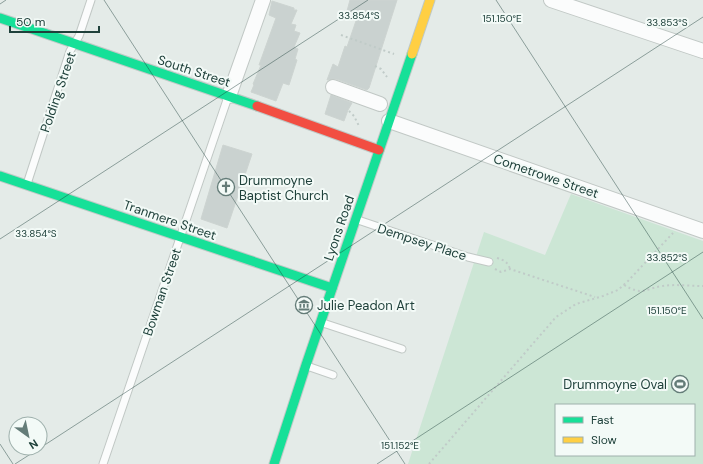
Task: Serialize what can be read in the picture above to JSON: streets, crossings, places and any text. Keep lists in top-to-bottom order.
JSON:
{
  "streets": {
    "street": [
      "South Street",
      "Cometrowe Street",
      "Tranmere Street",
      "Lyons Road",
      "Bowman Street"
    ],
    "lane": ["Polding Street", "Dempsey Place"]
  },
  "crossings": [
    ["South Street", "Polding Street"],
    ["South Street", "Lyons Road"],
    ["South Street", "Bowman Street"],
    ["Polding Street", "Tranmere Street"],
    ["Cometrowe Street", "Lyons Road"],
    ["Tranmere Street", "Lyons Road"],
    ["Tranmere Street", "Bowman Street"],
    ["Lyons Road", "Dempsey Place"]
  ],
  "places": {
    "church": ["Drummoyne Baptist Church"],
    "museum": ["Julie Peadon Art"],
    "sports": ["Drummoyne Oval"]
  },
  "legend": ["Fast", "Slow"],
  "scale_bar": "50 m",
  "north": "bottom right",
  "coordinates": [
    "33.854°S",
    "151.150°E",
    "33.853°S",
    "33.852°S",
    "151.152°E"
  ]
}
